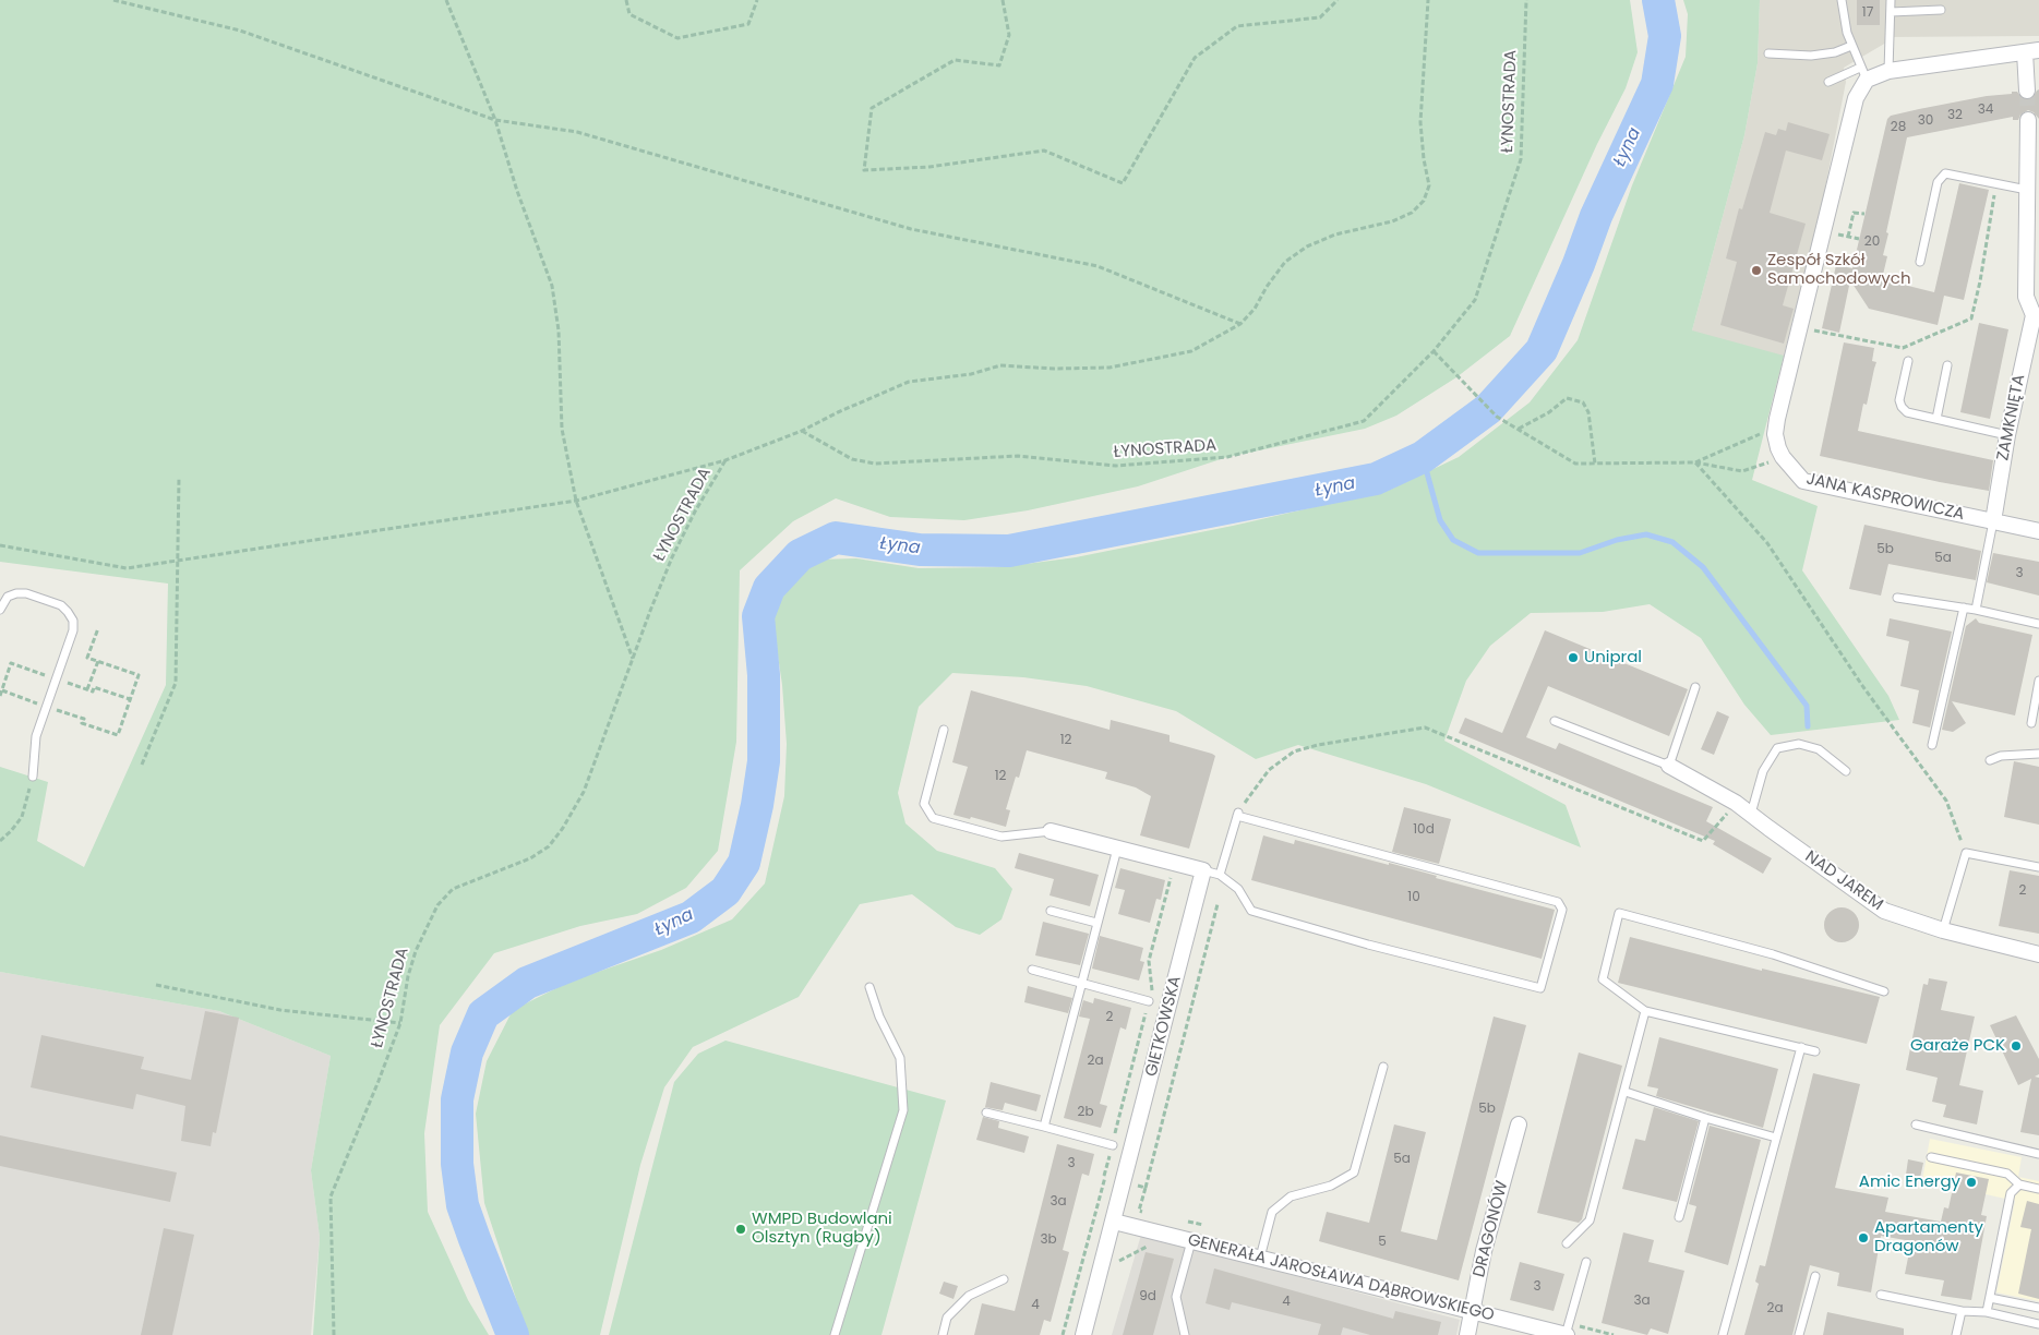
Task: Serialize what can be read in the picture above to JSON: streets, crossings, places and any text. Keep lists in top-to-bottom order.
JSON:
{
  "streets": {
    "street": [
      "ZAMKNIĘTA",
      "JANA KASPROWICZA",
      "NAD JAREM",
      "GIETKOWSKA",
      "DRAGONÓW",
      "GENERAŁA JAROSŁAWA DĄBROWSKIEGO"
    ],
    "path": ["ŁYNOSTRADA"]
  },
  "crossings": [
    ["ZAMKNIĘTA", "JANA KASPROWICZA"],
    ["GIETKOWSKA", "GENERAŁA JAROSŁAWA DĄBROWSKIEGO"],
    ["DRAGONÓW", "GENERAŁA JAROSŁAWA DĄBROWSKIEGO"]
  ],
  "water": ["Łyna"],
  "places": [
    "Zespół Szkół Samochodowych",
    "Unipral",
    "Garaże PCK",
    "Amic Energy",
    "WMPD Budowlani Olsztyn (Rugby)",
    "Apartamenty Dragonów"
  ],
  "house_numbers": [
    "17",
    "34",
    "32",
    "30",
    "28",
    "20",
    "5b",
    "5a",
    "3",
    "12",
    "12",
    "10d",
    "2",
    "10",
    "2",
    "2a",
    "5b",
    "2b",
    "5a",
    "3",
    "3a",
    "3b",
    "5",
    "3",
    "9d",
    "3a",
    "4",
    "4",
    "2a"
  ]
}
